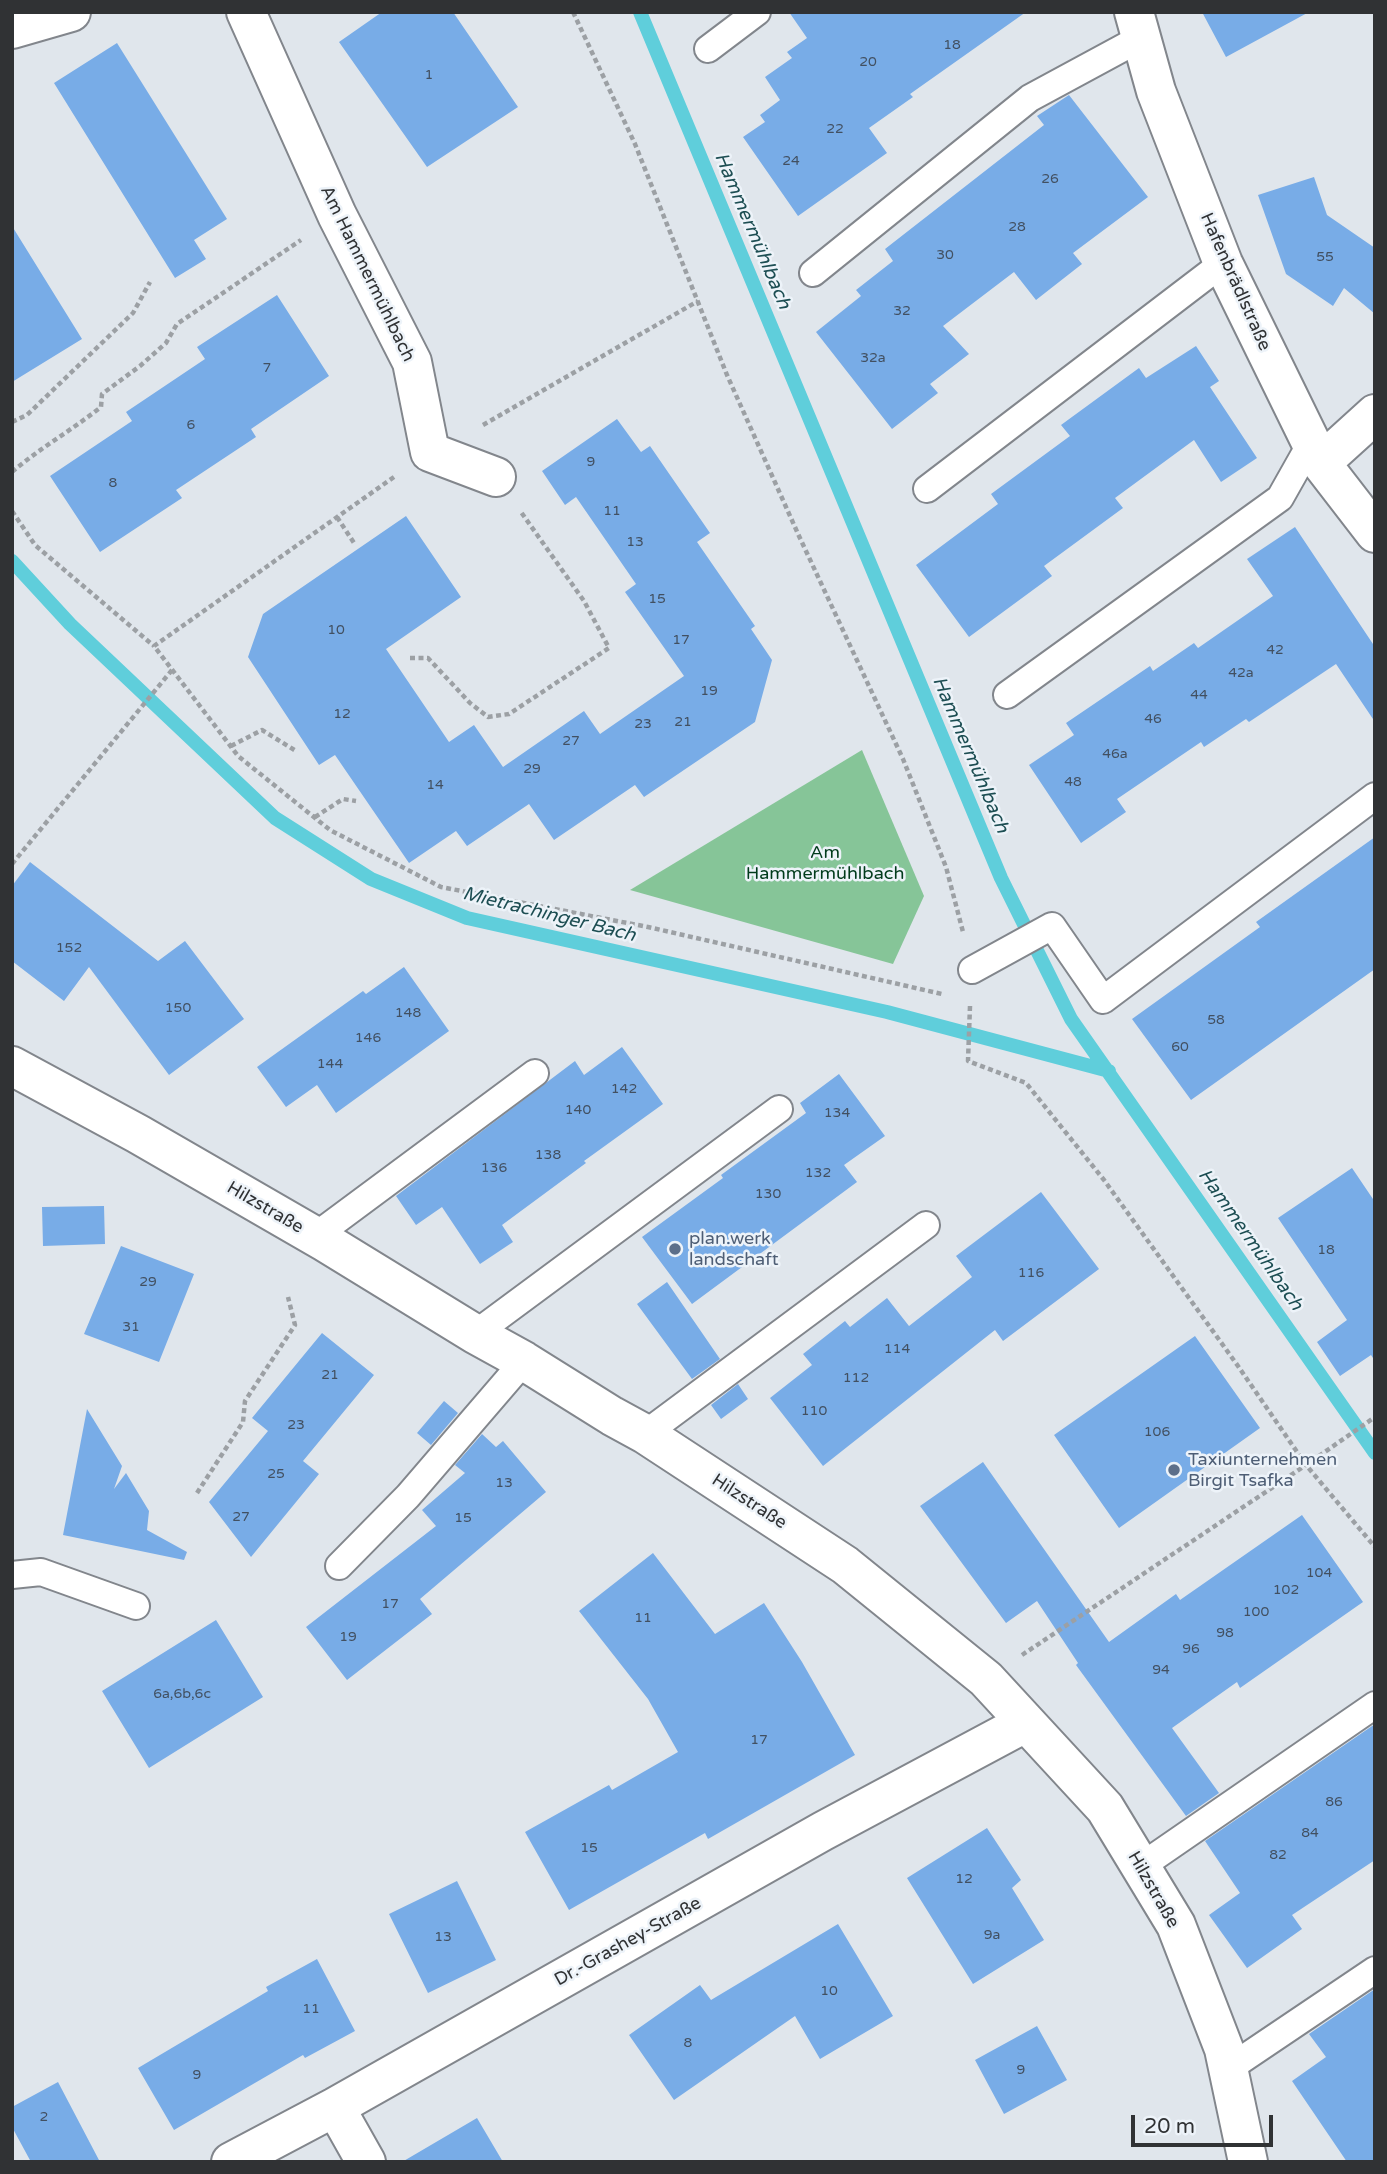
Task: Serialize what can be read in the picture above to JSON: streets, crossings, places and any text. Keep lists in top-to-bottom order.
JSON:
{
  "streets": {
    "street": [
      "Am Hammermühlbach",
      "Hafenbrädlstraße",
      "Hilzstraße",
      "Dr.-Grashey-Straße"
    ]
  },
  "crossings": [
    ["Hilzstraße", "Dr.-Grashey-Straße"]
  ],
  "water": ["Hammermühlbach", "Mietrachinger Bach"],
  "parks": ["Am Hammermühlbach"],
  "places": ["plan.werk landschaft", "Taxiunternehmen Birgit Tsafka"],
  "house_numbers": [
    "18",
    "20",
    "1",
    "22",
    "24",
    "26",
    "28",
    "30",
    "55",
    "32",
    "32a",
    "7",
    "6",
    "9",
    "8",
    "11",
    "13",
    "15",
    "10",
    "17",
    "42",
    "42a",
    "19",
    "44",
    "12",
    "46",
    "21",
    "23",
    "27",
    "46a",
    "29",
    "48",
    "14",
    "152",
    "150",
    "148",
    "58",
    "146",
    "60",
    "144",
    "142",
    "140",
    "134",
    "138",
    "136",
    "132",
    "130",
    "18",
    "116",
    "29",
    "31",
    "114",
    "21",
    "112",
    "110",
    "23",
    "106",
    "25",
    "13",
    "27",
    "15",
    "104",
    "102",
    "17",
    "100",
    "11",
    "98",
    "19",
    "96",
    "94",
    "6a,6b,6c",
    "17",
    "86",
    "84",
    "15",
    "82",
    "12",
    "9a",
    "13",
    "10",
    "11",
    "8",
    "9",
    "9",
    "2"
  ],
  "scale_bar": "20 m"
}
